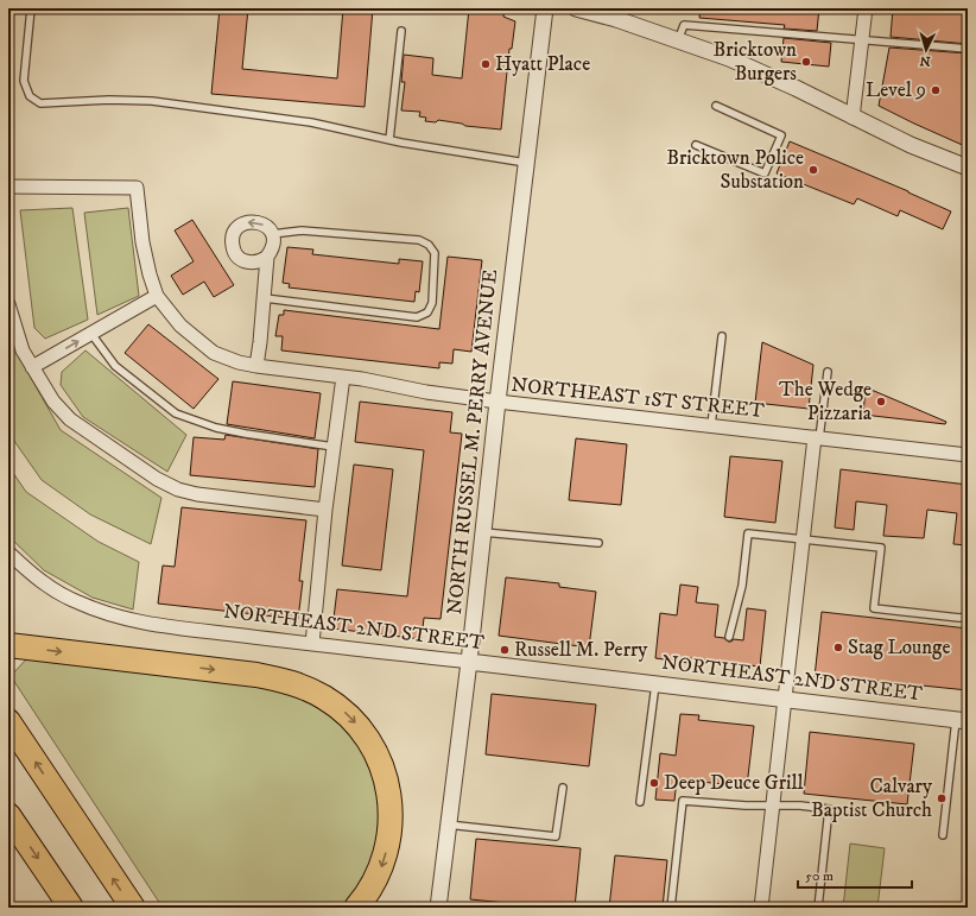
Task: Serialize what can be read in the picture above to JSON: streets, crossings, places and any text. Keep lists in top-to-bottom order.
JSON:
{
  "streets": {
    "street": ["NORTHEAST 1ST STREET", "NORTH RUSSEL M. PERRY AVENUE", "NORTHEAST 2ND STREET"]
  },
  "crossings": [
    ["NORTHEAST 1ST STREET", "NORTH RUSSEL M. PERRY AVENUE"],
    ["NORTH RUSSEL M. PERRY AVENUE", "NORTHEAST 2ND STREET"]
  ],
  "places": [
    "Bricktown Burgers",
    "Hyatt Place",
    "Level 9",
    "Bricktown Police Substation",
    "The Wedge Pizzaria",
    "Stag Lounge",
    "Russell M. Perry",
    "Deep Deuce Grill",
    "Calvary Baptist Church"
  ],
  "scale_bar": "50 m",
  "north": "bottom"
}
